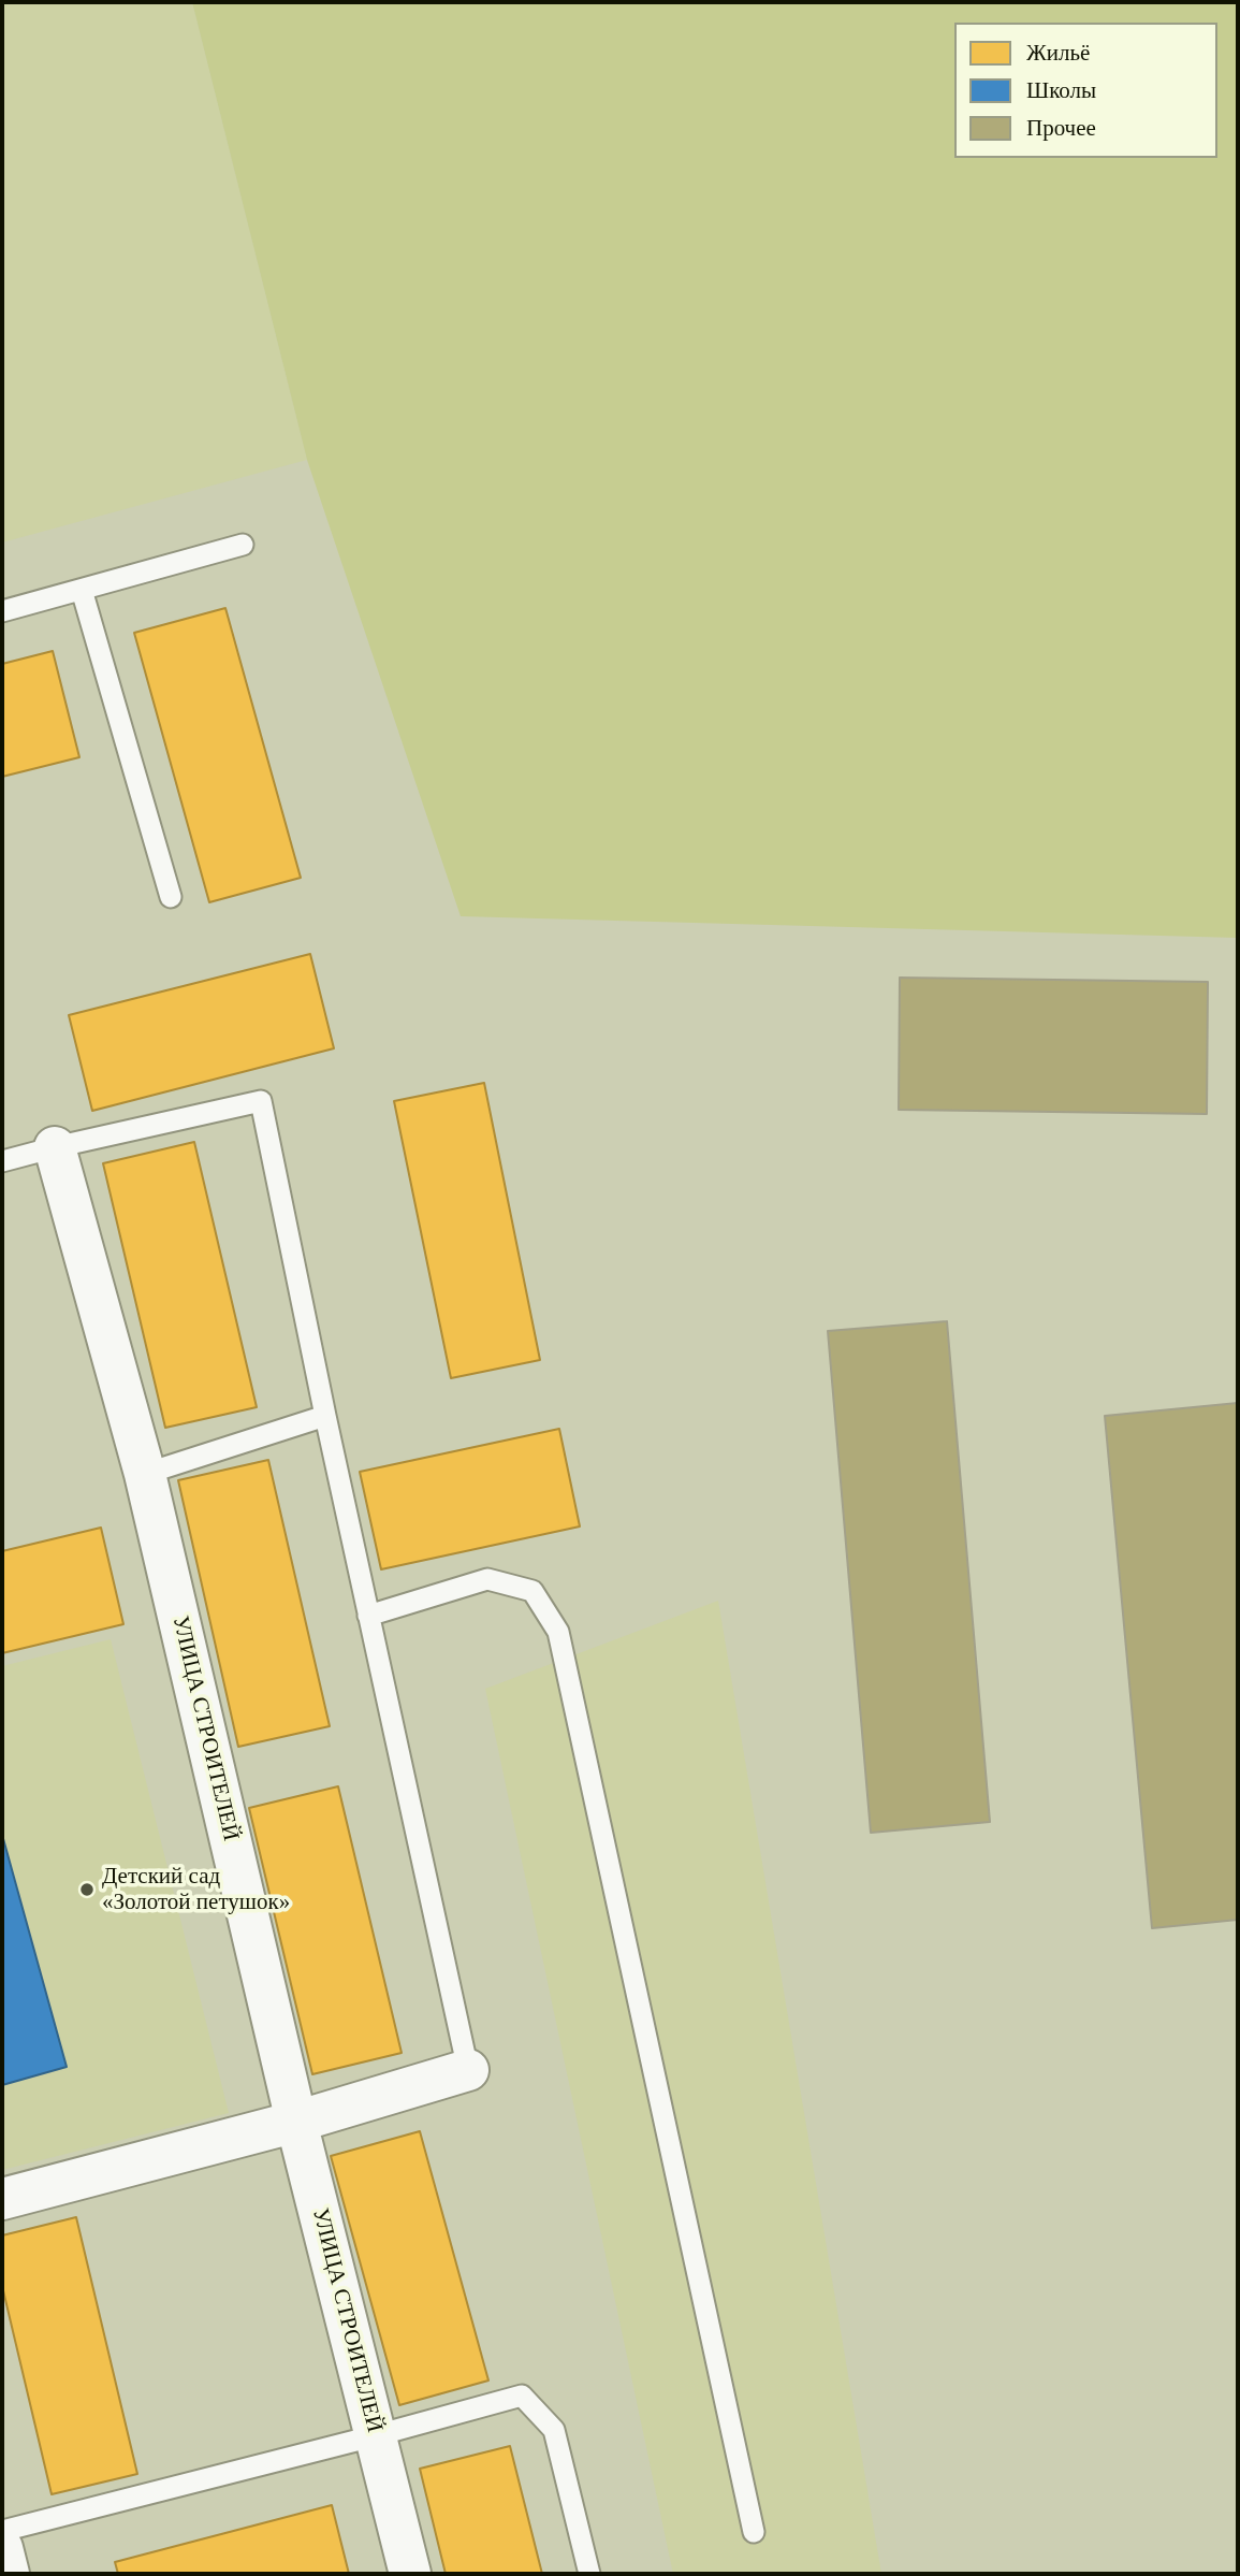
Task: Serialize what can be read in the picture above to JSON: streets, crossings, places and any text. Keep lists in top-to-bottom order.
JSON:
{
  "streets": {
    "street": ["УЛИЦА СТРОИТЕЛЕЙ"]
  },
  "places": ["Детский сад «Золотой петушок»"],
  "legend": ["Жильё", "Школы", "Прочее"]
}
